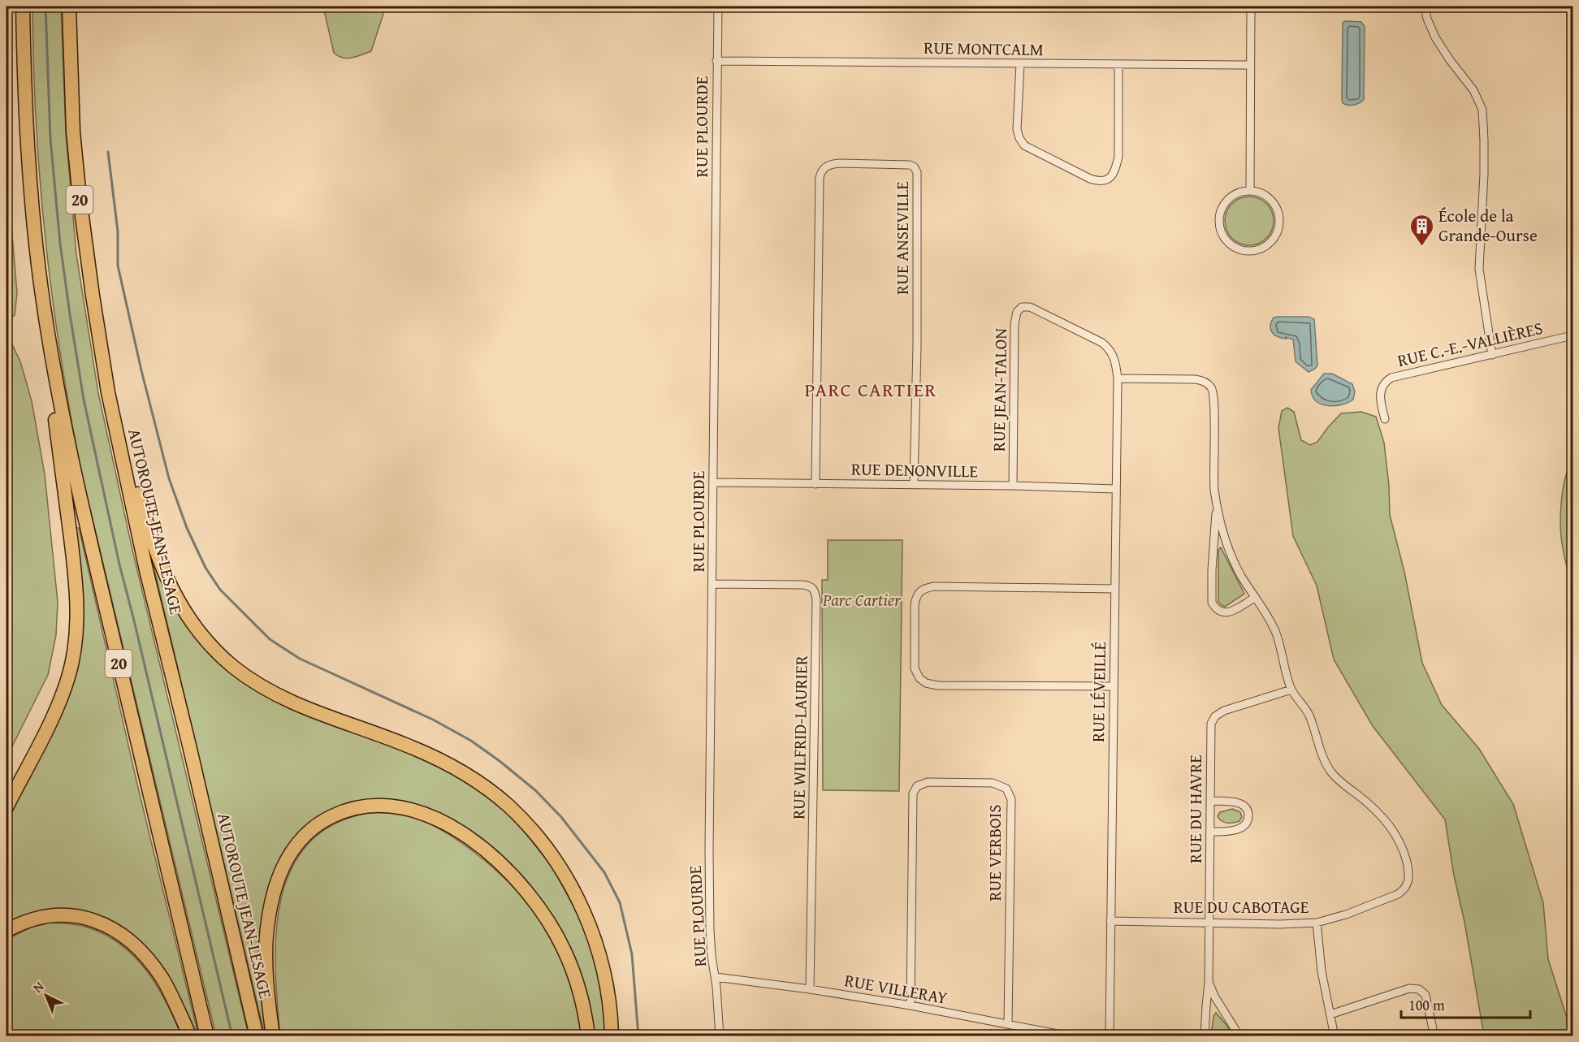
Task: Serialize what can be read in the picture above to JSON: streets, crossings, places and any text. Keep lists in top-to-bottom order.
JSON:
{
  "streets": {
    "highway": ["20", "AUTOROUTE JEAN-LESAGE"],
    "street": [
      "RUE MONTCALM",
      "RUE PLOURDE",
      "RUE ANSEVILLE",
      "RUE C.-E.-VALLIÈRES",
      "RUE JEAN-TALON",
      "RUE DENONVILLE",
      "RUE LÉVEILLÉ",
      "RUE WILFRID-LAURIER",
      "RUE DU HAVRE",
      "RUE VERBOIS",
      "RUE DU CABOTAGE",
      "RUE VILLERAY"
    ]
  },
  "crossings": [
    ["RUE MONTCALM", "RUE PLOURDE"],
    ["RUE PLOURDE", "RUE DENONVILLE"],
    ["RUE PLOURDE", "RUE WILFRID-LAURIER"],
    ["RUE PLOURDE", "RUE VILLERAY"],
    ["RUE ANSEVILLE", "RUE DENONVILLE"],
    ["RUE JEAN-TALON", "RUE DENONVILLE"],
    ["RUE JEAN-TALON", "RUE LÉVEILLÉ"],
    ["RUE DENONVILLE", "RUE LÉVEILLÉ"],
    ["RUE LÉVEILLÉ", "RUE DU CABOTAGE"],
    ["RUE WILFRID-LAURIER", "RUE VILLERAY"],
    ["RUE DU HAVRE", "RUE DU CABOTAGE"],
    ["RUE VERBOIS", "RUE VILLERAY"]
  ],
  "districts": ["PARC CARTIER"],
  "parks": ["Parc Cartier"],
  "places": {
    "building": ["École de la Grande-Ourse"]
  },
  "scale_bar": "100 m",
  "north": "top left"
}
